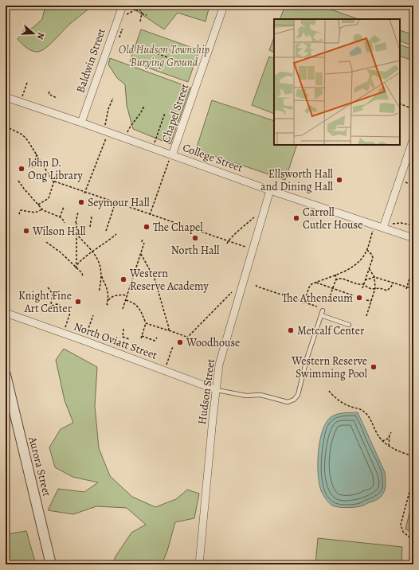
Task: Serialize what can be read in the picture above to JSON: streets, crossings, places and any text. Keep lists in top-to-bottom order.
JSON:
{
  "streets": {
    "street": [
      "Baldwin Street",
      "Chapel Street",
      "College Street",
      "North Oviatt Street",
      "Hudson Street",
      "Aurora Street"
    ]
  },
  "crossings": [
    ["Baldwin Street", "College Street"],
    ["Chapel Street", "College Street"],
    ["College Street", "Hudson Street"],
    ["North Oviatt Street", "Hudson Street"]
  ],
  "parks": ["Old Hudson Township Burying Ground"],
  "places": [
    "John D. Ong Library",
    "Ellsworth Hall and Dining Hall",
    "Seymour Hall",
    "Carroll Cutler House",
    "The Chapel",
    "Wilson Hall",
    "North Hall",
    "Western Reserve Academy",
    "The Athenaeum",
    "Knight Fine Art Center",
    "Metcalf Center",
    "Woodhouse",
    "Western Reserve Swimming Pool"
  ],
  "north": "right"
}
